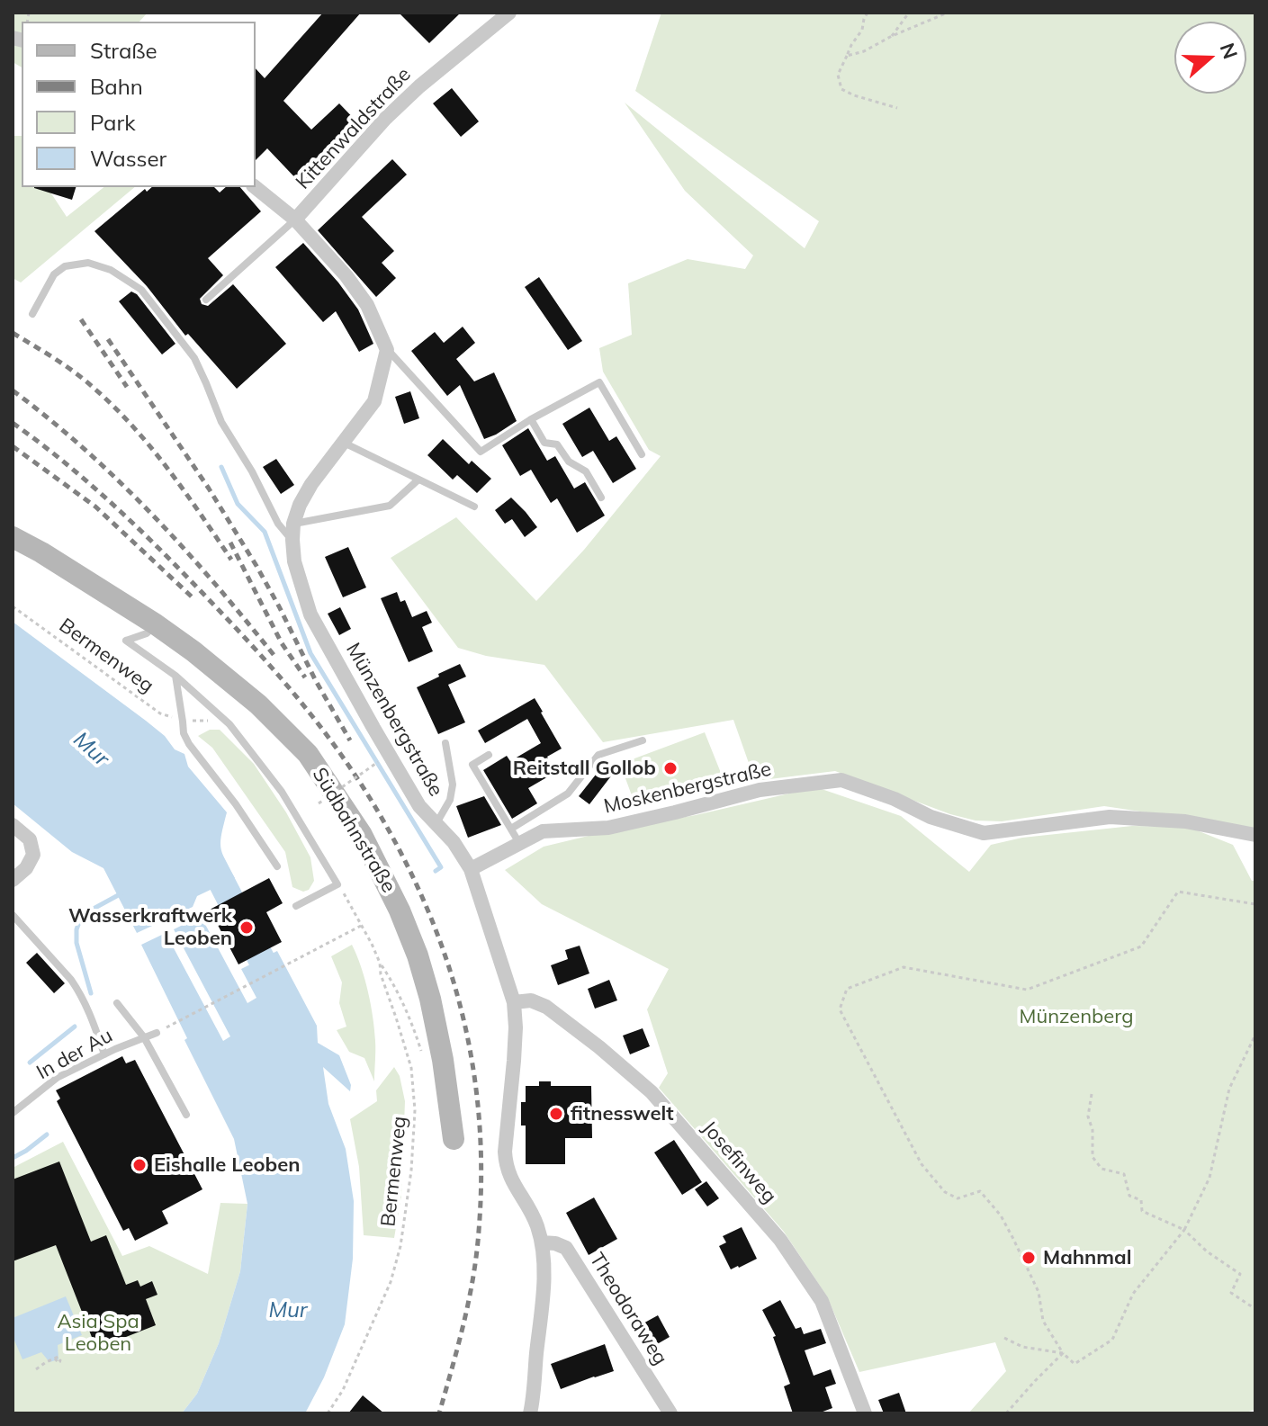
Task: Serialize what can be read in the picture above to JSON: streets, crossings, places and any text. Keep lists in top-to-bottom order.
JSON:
{
  "streets": {
    "main road": ["Südbahnstraße"],
    "street": [
      "Kittenwaldstraße",
      "Münzenbergstraße",
      "Moskenbergstraße",
      "Josefinweg",
      "Theodoraweg"
    ],
    "lane": ["In der Au"],
    "path": ["Bermenweg"]
  },
  "crossings": [
    ["Münzenbergstraße", "Moskenbergstraße"],
    ["Münzenbergstraße", "Josefinweg"],
    ["Münzenbergstraße", "Theodoraweg"]
  ],
  "water": ["Mur"],
  "parks": ["Münzenberg", "Asia Spa Leoben"],
  "places": [
    "Reitstall Gollob",
    "Wasserkraftwerk Leoben",
    "fitnesswelt",
    "Eishalle Leoben",
    "Mahnmal"
  ],
  "legend": [
    "Straße",
    "Bahn",
    "Park",
    "Wasser"
  ],
  "north": "right"
}
